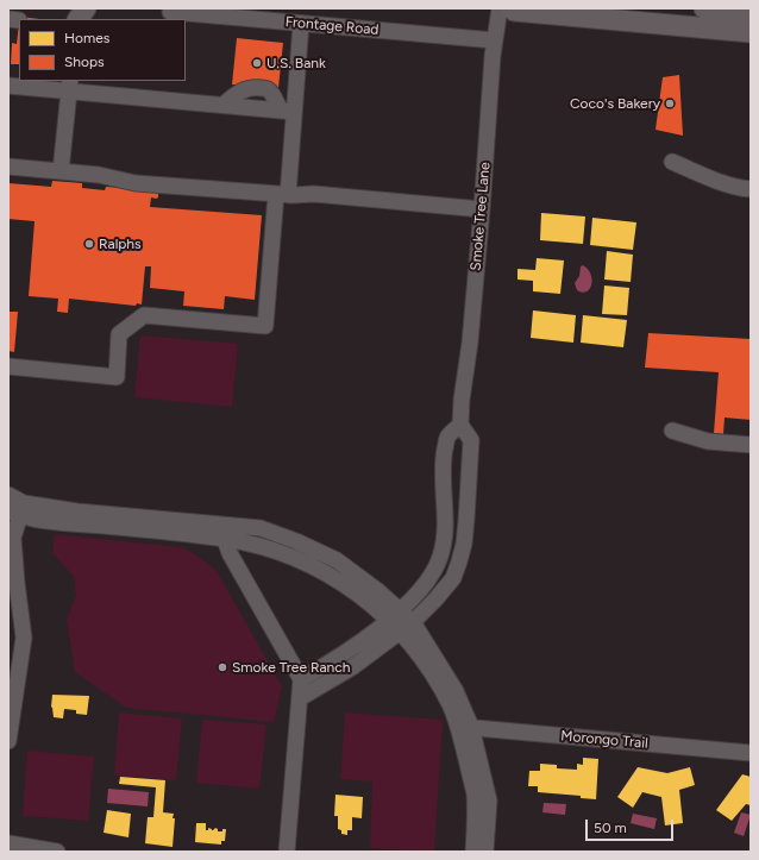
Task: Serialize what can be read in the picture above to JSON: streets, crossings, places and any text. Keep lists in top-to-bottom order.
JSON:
{
  "streets": {
    "street": ["Frontage Road", "Smoke Tree Lane", "Morongo Trail"]
  },
  "crossings": [
    ["Frontage Road", "Smoke Tree Lane"]
  ],
  "places": [
    "U.S. Bank",
    "Coco's Bakery",
    "Ralphs",
    "Smoke Tree Ranch"
  ],
  "legend": ["Homes", "Shops"],
  "scale_bar": "50 m"
}
